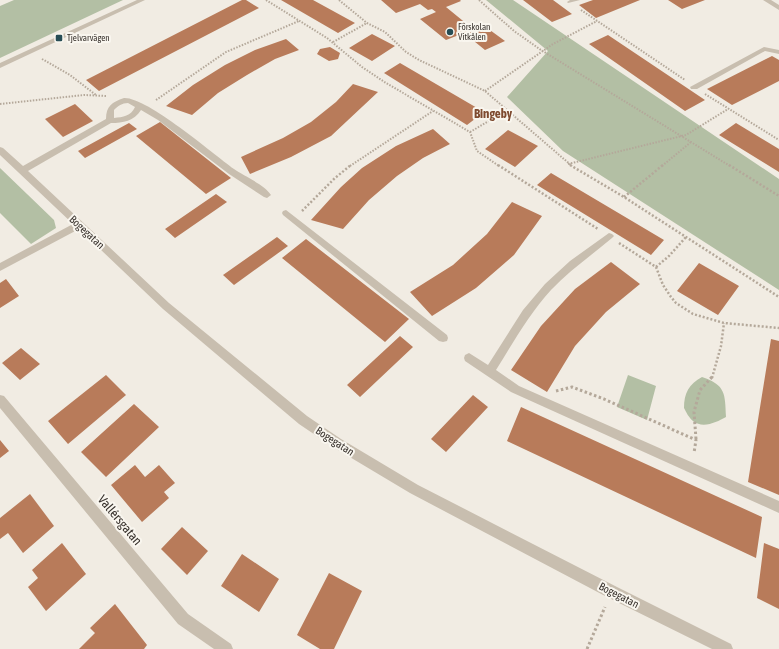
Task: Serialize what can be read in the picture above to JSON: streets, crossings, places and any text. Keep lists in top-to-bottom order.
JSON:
{
  "streets": {
    "street": ["Bogegatan", "Vallérsgatan"]
  },
  "districts": ["Bingeby"],
  "places": {
    "other": ["Förskolan Vitkålen"],
    "transit": ["Tjelvarvägen"]
  }
}
